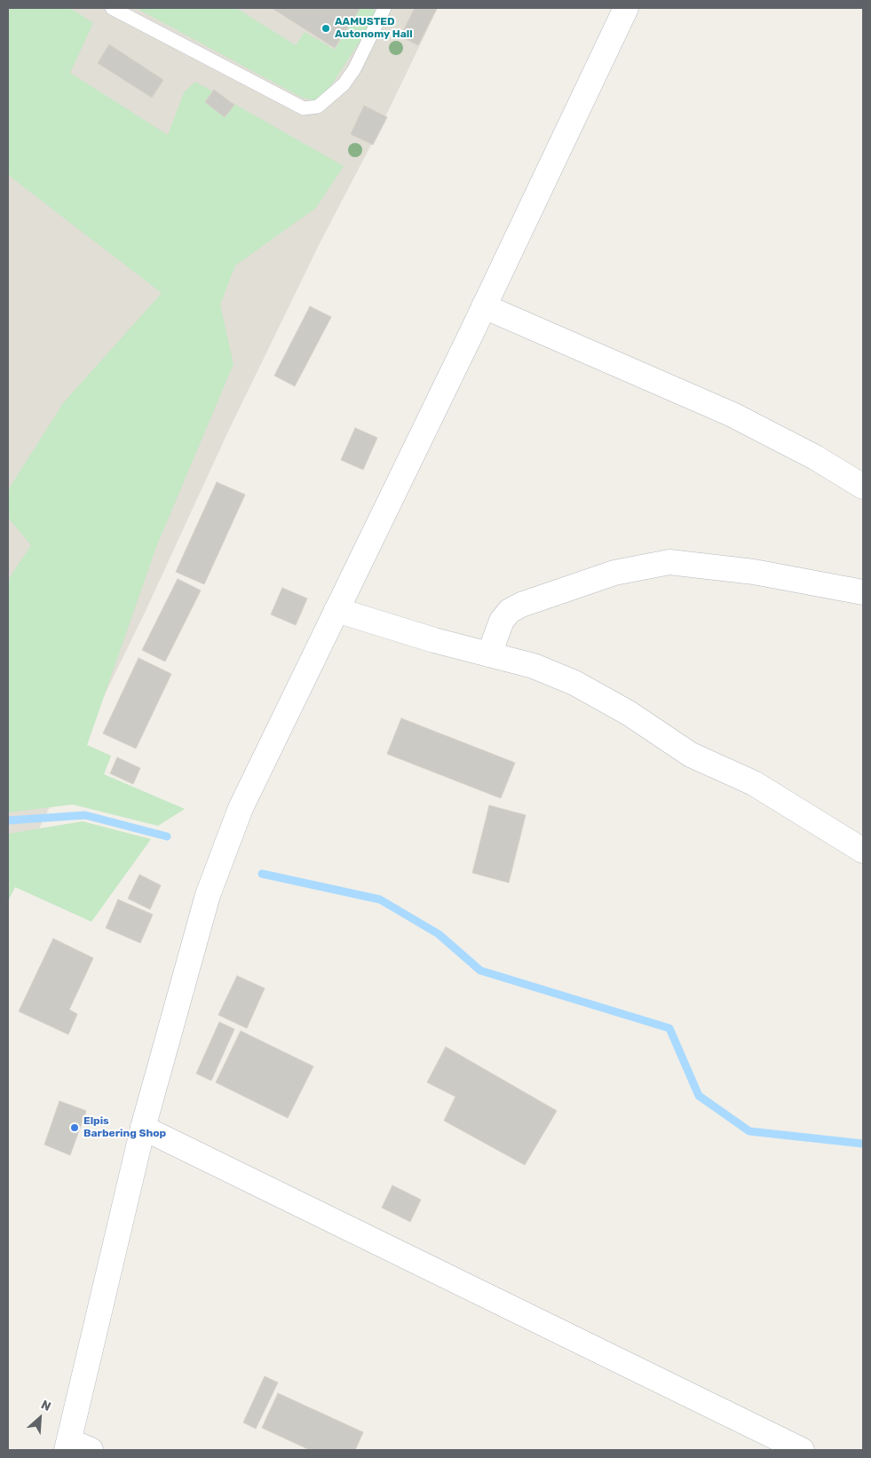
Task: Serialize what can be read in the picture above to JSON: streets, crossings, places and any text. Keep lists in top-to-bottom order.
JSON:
{
  "places": ["AAMUSTED Autonomy Hall", "Elpis Barbering Shop"],
  "north": "top right"
}
